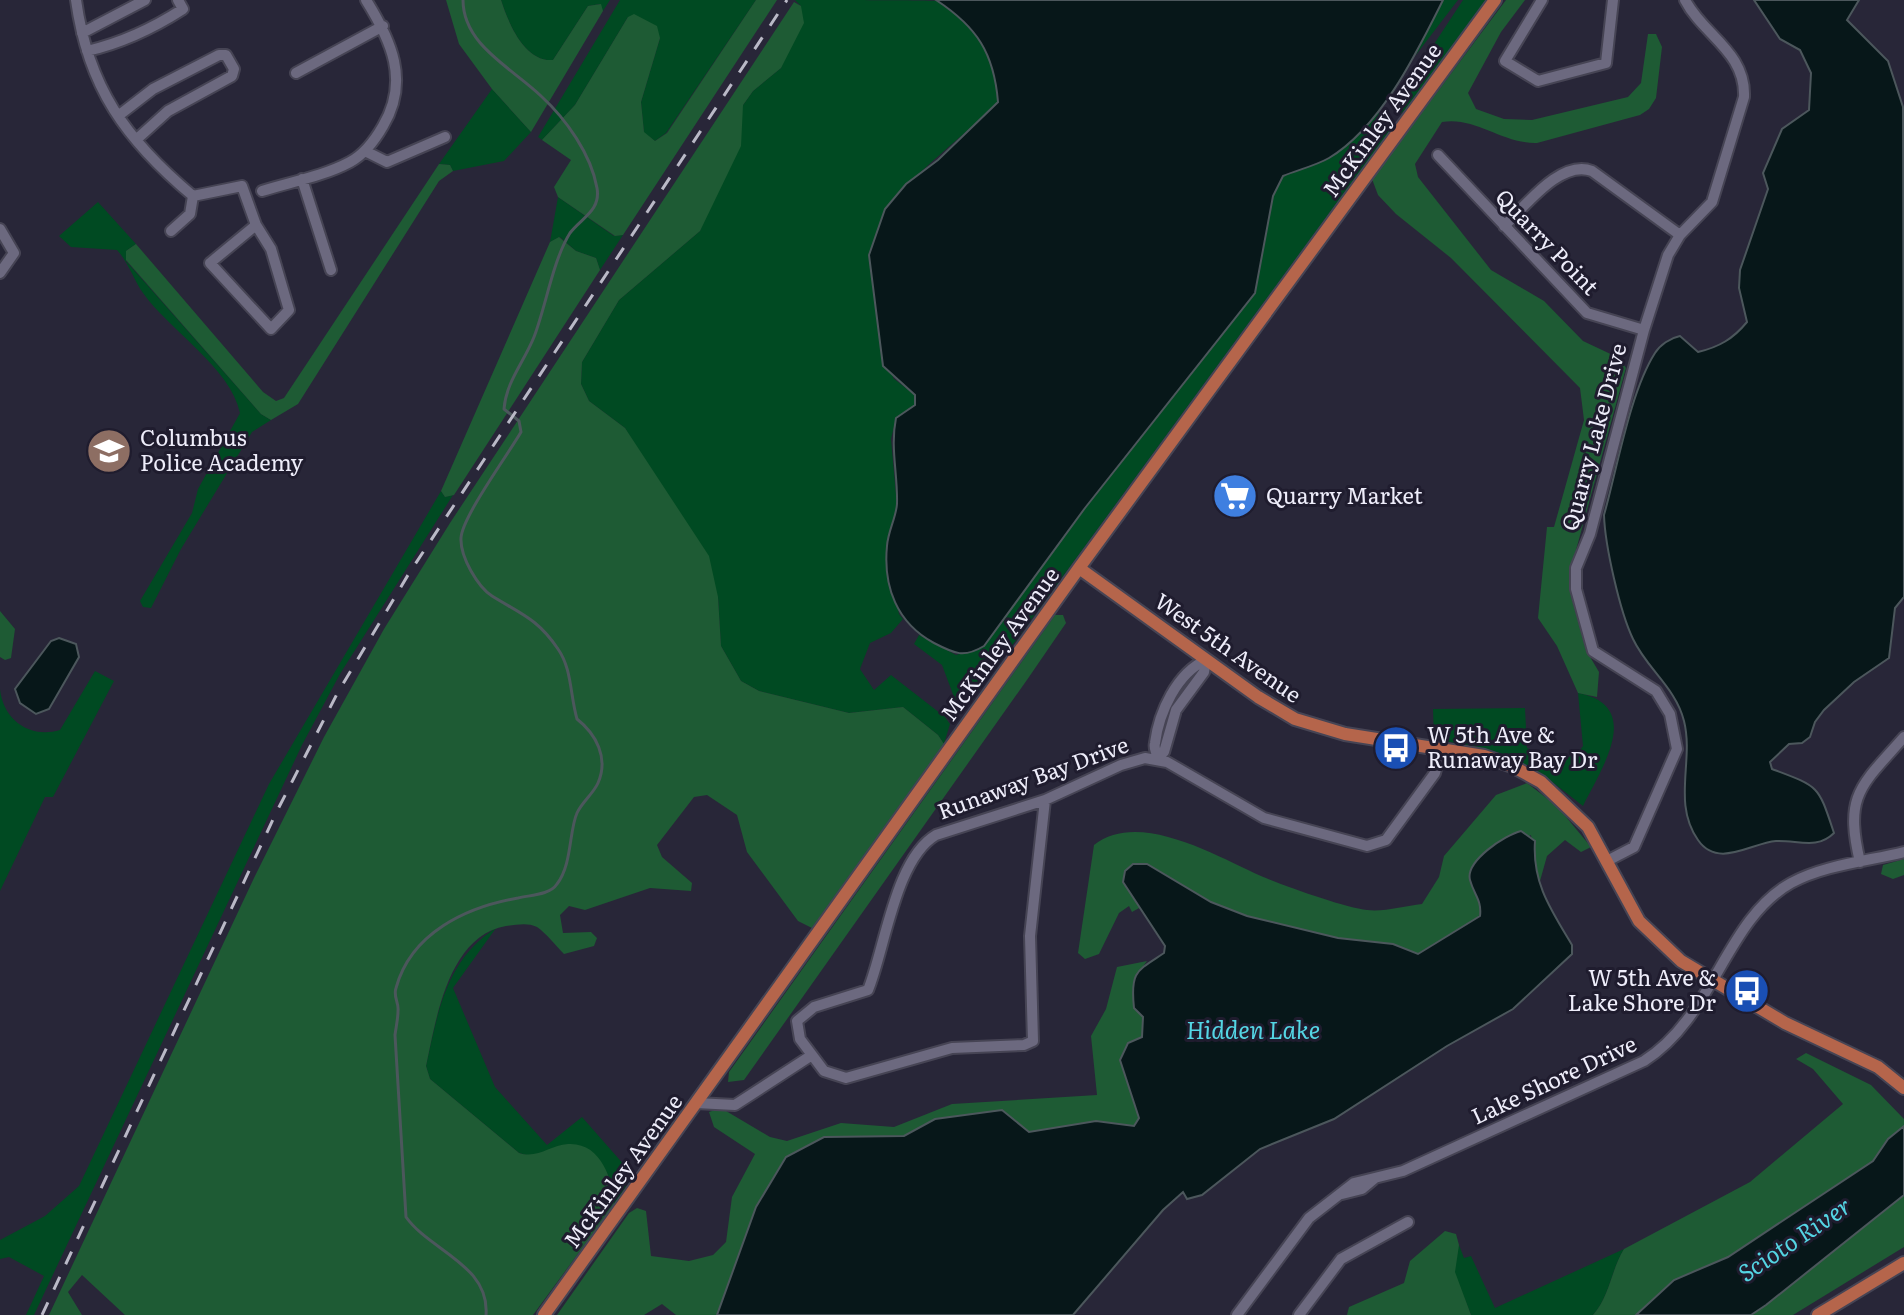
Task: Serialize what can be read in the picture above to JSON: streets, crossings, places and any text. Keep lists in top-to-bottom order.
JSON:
{
  "streets": {
    "main road": ["McKinley Avenue", "West 5th Avenue"],
    "street": [
      "Quarry Point",
      "Quarry Lake Drive",
      "Runaway Bay Drive",
      "Lake Shore Drive"
    ]
  },
  "crossings": [
    ["McKinley Avenue", "West 5th Avenue"],
    ["Quarry Point", "Quarry Lake Drive"],
    ["Quarry Lake Drive", "West 5th Avenue"],
    ["West 5th Avenue", "Runaway Bay Drive"],
    ["West 5th Avenue", "Lake Shore Drive"]
  ],
  "water": ["Hidden Lake", "Scioto River"],
  "places": {
    "school or university": ["Columbus Police Academy"],
    "supermarket": ["Quarry Market"],
    "bus stop": ["W 5th Ave & Runaway Bay Dr", "W 5th Ave & Lake Shore Dr"]
  }
}
